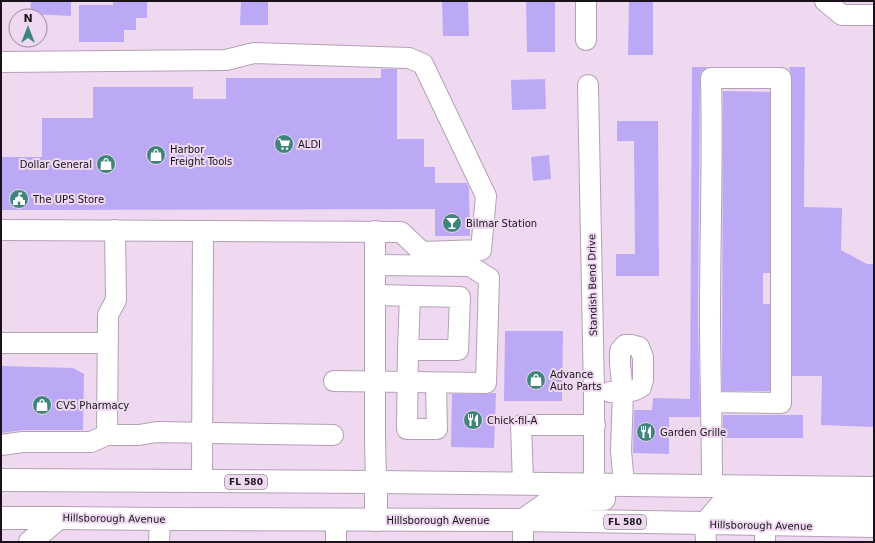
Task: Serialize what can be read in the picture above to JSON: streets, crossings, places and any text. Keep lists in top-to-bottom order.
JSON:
{
  "streets": {
    "main road": ["FL 580", "Hillsborough Avenue"],
    "street": ["Standish Bend Drive"]
  },
  "crossings": [
    ["Standish Bend Drive", "FL 580"]
  ],
  "places": {
    "supermarket": ["ALDI"],
    "shop": [
      "Harbor Freight Tools",
      "Dollar General",
      "Advance Auto Parts",
      "CVS Pharmacy"
    ],
    "public building": ["The UPS Store"],
    "bar": ["Bilmar Station"],
    "restaurant": ["Chick-fil-A", "Garden Grille"]
  },
  "north": "top"
}
